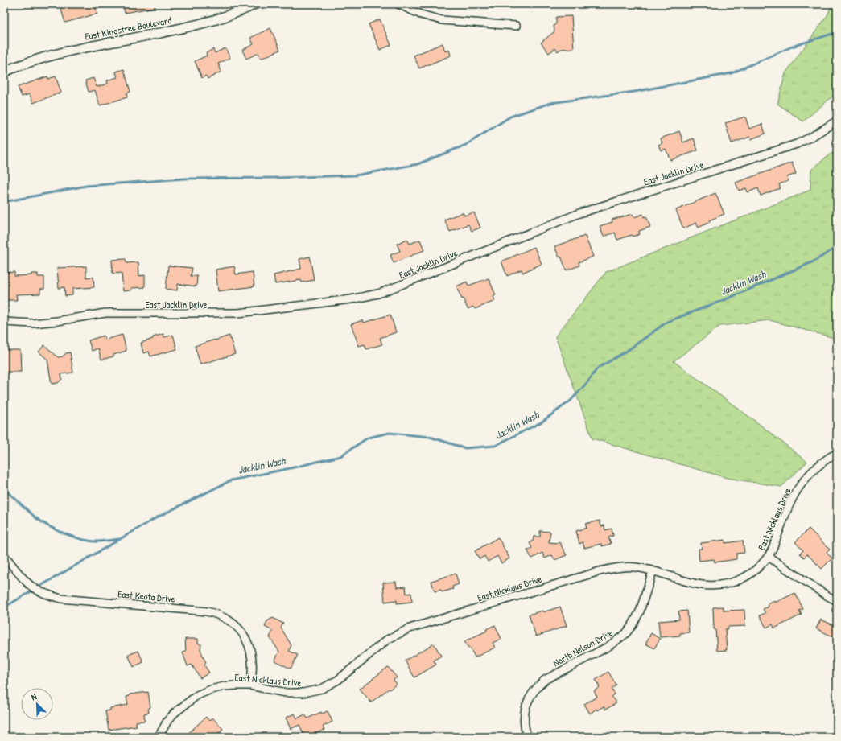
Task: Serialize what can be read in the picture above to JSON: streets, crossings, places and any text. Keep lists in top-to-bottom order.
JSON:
{
  "streets": {
    "street": [
      "East Kingstree Boulevard",
      "East Jacklin Drive",
      "East Nicklaus Drive",
      "East Keota Drive",
      "North Nelson Drive"
    ]
  },
  "crossings": [
    ["East Nicklaus Drive", "East Keota Drive"],
    ["East Nicklaus Drive", "North Nelson Drive"]
  ],
  "water": ["Jacklin Wash"],
  "north": "top left"
}
